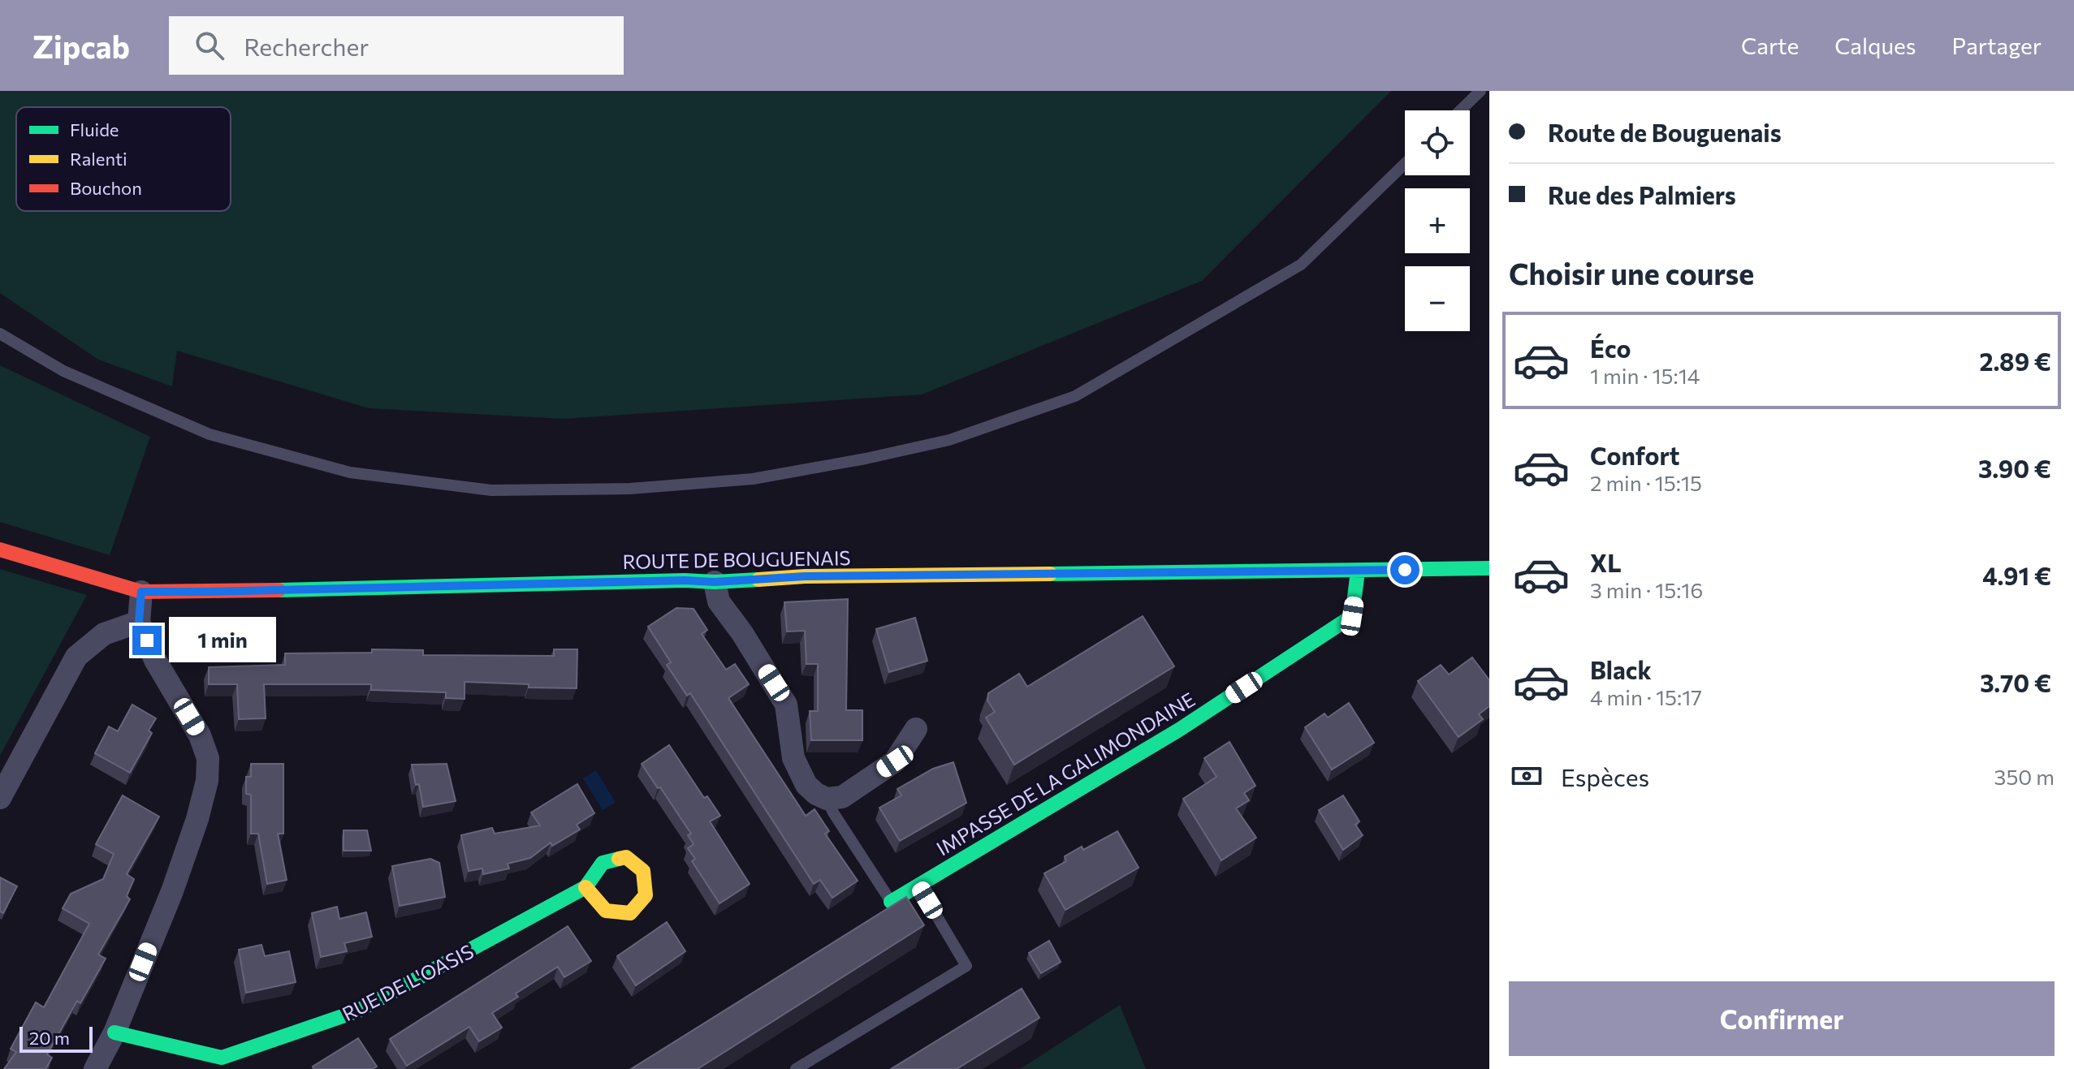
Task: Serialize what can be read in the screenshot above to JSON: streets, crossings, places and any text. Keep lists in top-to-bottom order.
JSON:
{
  "streets": {
    "street": ["ROUTE DE BOUGUENAIS", "IMPASSE DE LA GALIMONDAINE", "RUE DE L'OASIS"]
  },
  "crossings": [
    ["ROUTE DE BOUGUENAIS", "IMPASSE DE LA GALIMONDAINE"]
  ],
  "legend": ["Fluide", "Ralenti", "Bouchon"],
  "scale_bar": "20 m",
  "page": {
    "header": "Zipcab",
    "search": "Rechercher",
    "nav": ["Carte", "Calques", "Partager"],
    "banner": ["Route de Bouguenais", "Rue des Palmiers"],
    "map_buttons": ["+", "−"],
    "heading": "Choisir une course",
    "list": [
      {
        "name": "Éco",
        "note": "1 min · 15:14",
        "value": "2.89 €"
      },
      {
        "name": "Confort",
        "note": "2 min · 15:15",
        "value": "3.90 €"
      },
      {
        "name": "XL",
        "note": "3 min · 15:16",
        "value": "4.91 €"
      },
      {
        "name": "Black",
        "note": "4 min · 15:17",
        "value": "3.70 €"
      }
    ],
    "bubble": "1 min",
    "pay": ["Espèces", "350 m"],
    "buttons": "Confirmer",
    "scale": "20 m"
  }
}
